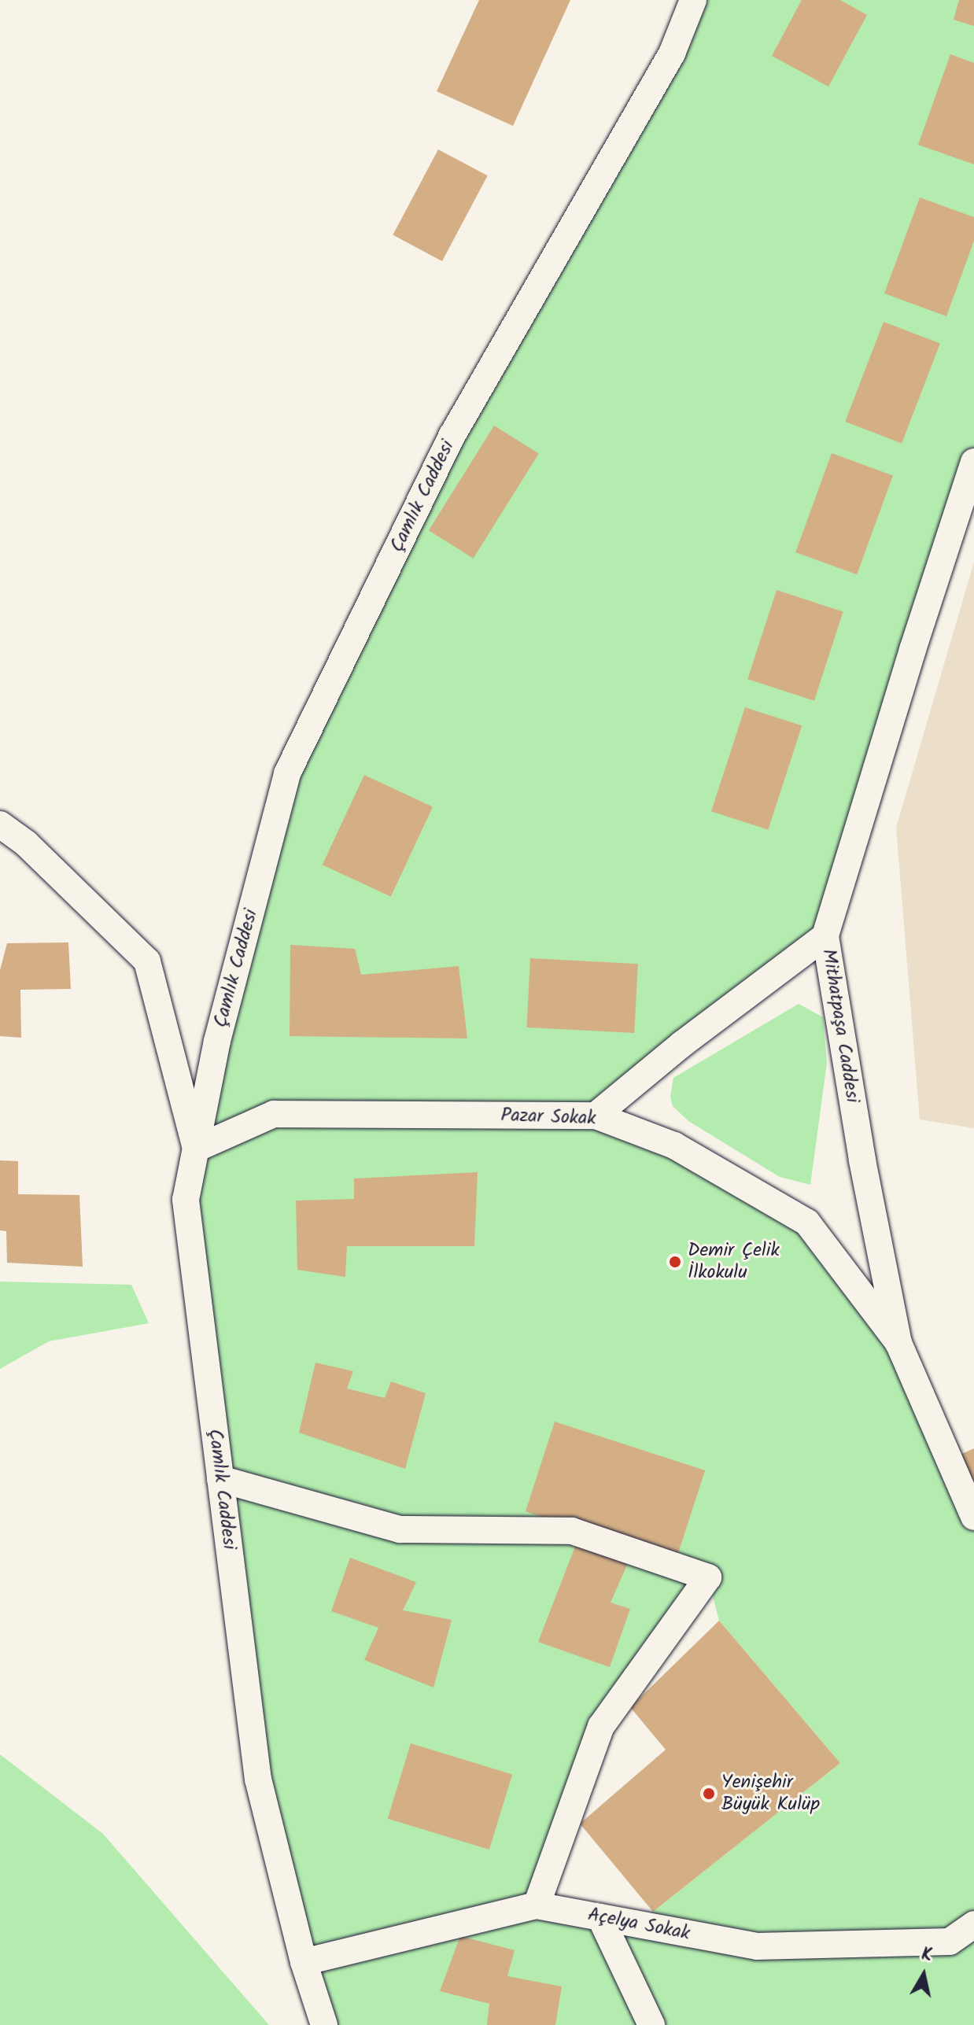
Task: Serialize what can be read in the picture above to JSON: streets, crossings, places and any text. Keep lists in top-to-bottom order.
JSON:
{
  "streets": {
    "street": [
      "Çamlık Caddesi",
      "Mithatpaşa Caddesi",
      "Pazar Sokak",
      "Açelya Sokak"
    ]
  },
  "crossings": [
    ["Çamlık Caddesi", "Pazar Sokak"],
    ["Çamlık Caddesi", "Açelya Sokak"],
    ["Mithatpaşa Caddesi", "Pazar Sokak"]
  ],
  "places": ["Demir Çelik İlkokulu", "Yenişehir Büyük Kulüp"],
  "north": "top"
}
